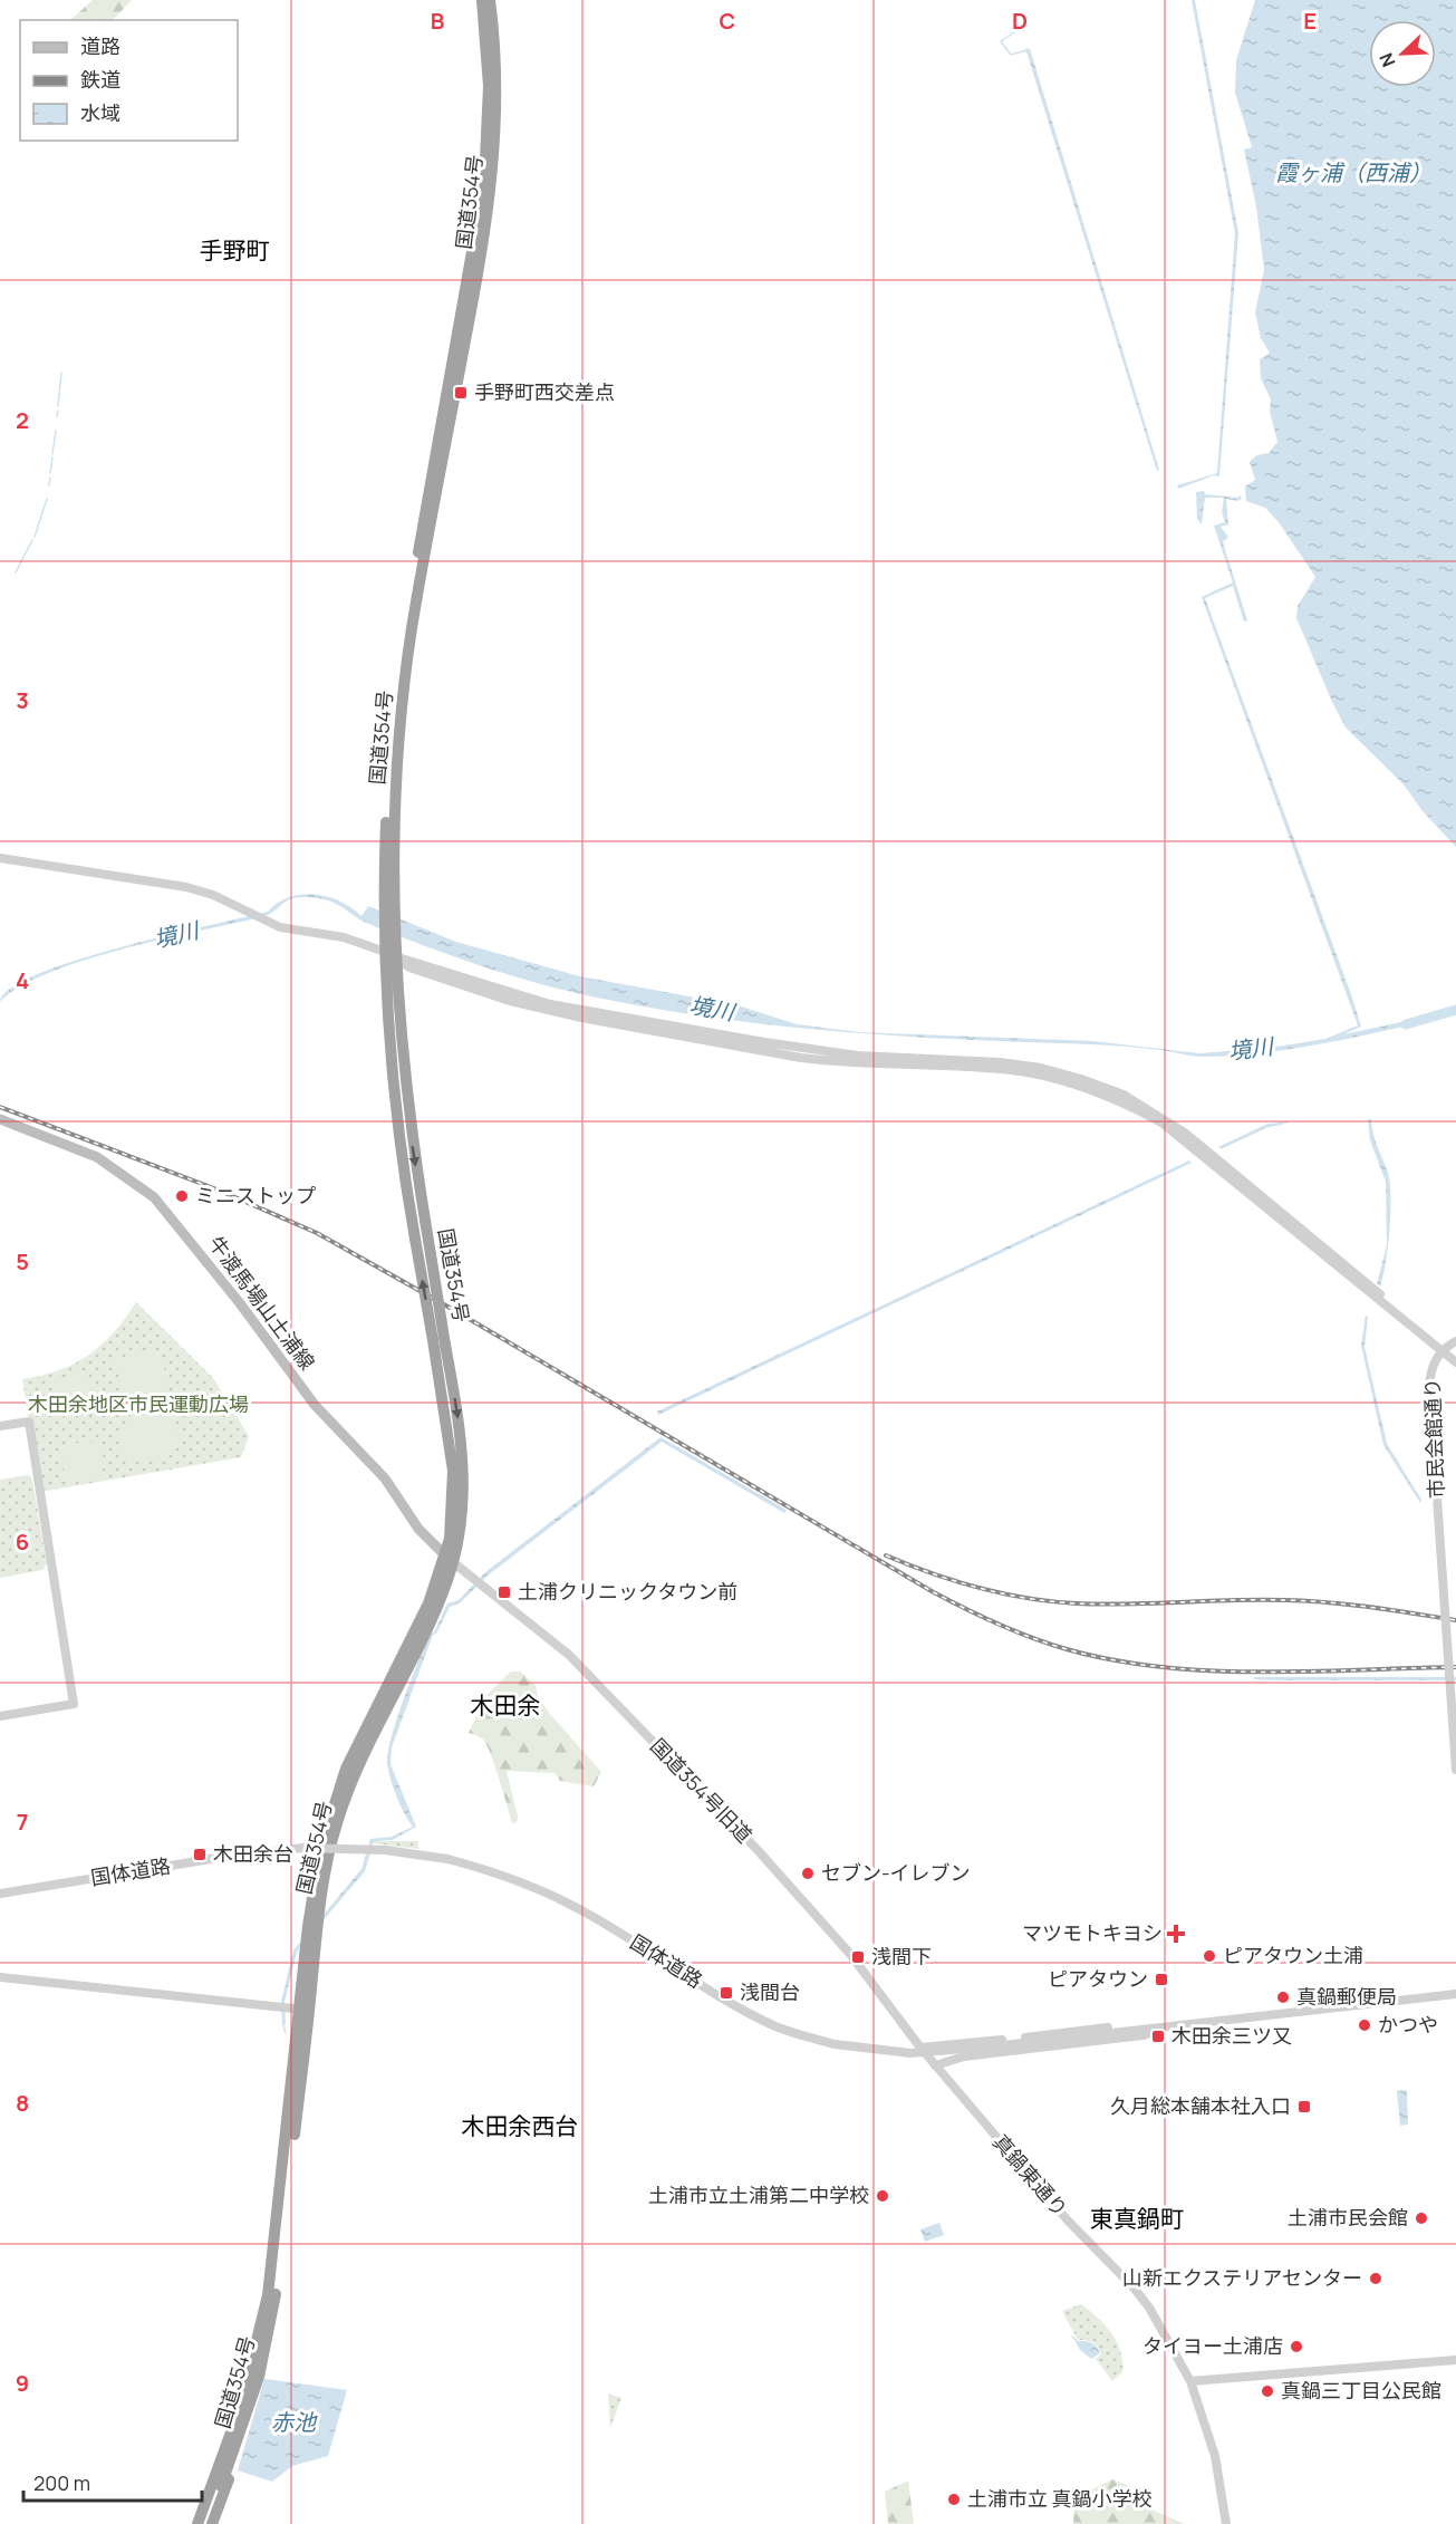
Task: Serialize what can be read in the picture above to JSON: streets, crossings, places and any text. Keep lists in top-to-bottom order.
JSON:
{
  "streets": {
    "highway": ["国道354号"],
    "main road": ["牛渡馬場山土浦線"],
    "street": [
      "市民会館通り",
      "国道354号旧道",
      "国体道路",
      "真鍋東通り"
    ]
  },
  "crossings": [
    ["国道354号", "牛渡馬場山土浦線"],
    ["国道354号", "国道354号旧道"],
    ["牛渡馬場山土浦線", "国道354号旧道"],
    ["国道354号旧道", "真鍋東通り"]
  ],
  "districts": [
    "手野町",
    "木田余",
    "木田余西台",
    "東真鍋町"
  ],
  "water": ["霞ヶ浦（西浦）", "境川", "赤池"],
  "parks": ["木田余地区市民運動広場"],
  "places": {
    "transit": [
      "手野町西交差点",
      "土浦クリニックタウン前",
      "木田余台",
      "浅間下",
      "ピアタウン",
      "浅間台",
      "木田余三ツ又",
      "久月総本舗本社入口"
    ],
    "other": [
      "ミニストップ",
      "セブン-イレブン",
      "ピアタウン土浦",
      "真鍋郵便局",
      "かつや",
      "土浦市立土浦第二中学校",
      "土浦市民会館",
      "山新エクステリアセンター",
      "タイヨー土浦店",
      "真鍋三丁目公民館",
      "土浦市立 真鍋小学校"
    ],
    "health": ["マツモトキヨシ"]
  },
  "legend": ["道路", "鉄道", "水域"],
  "scale_bar": "200 m",
  "north": "bottom left",
  "grid": {
    "columns": [
      "B",
      "C",
      "D",
      "E"
    ],
    "rows": [
      "2",
      "3",
      "4",
      "5",
      "6",
      "7",
      "8",
      "9"
    ]
  }
}
